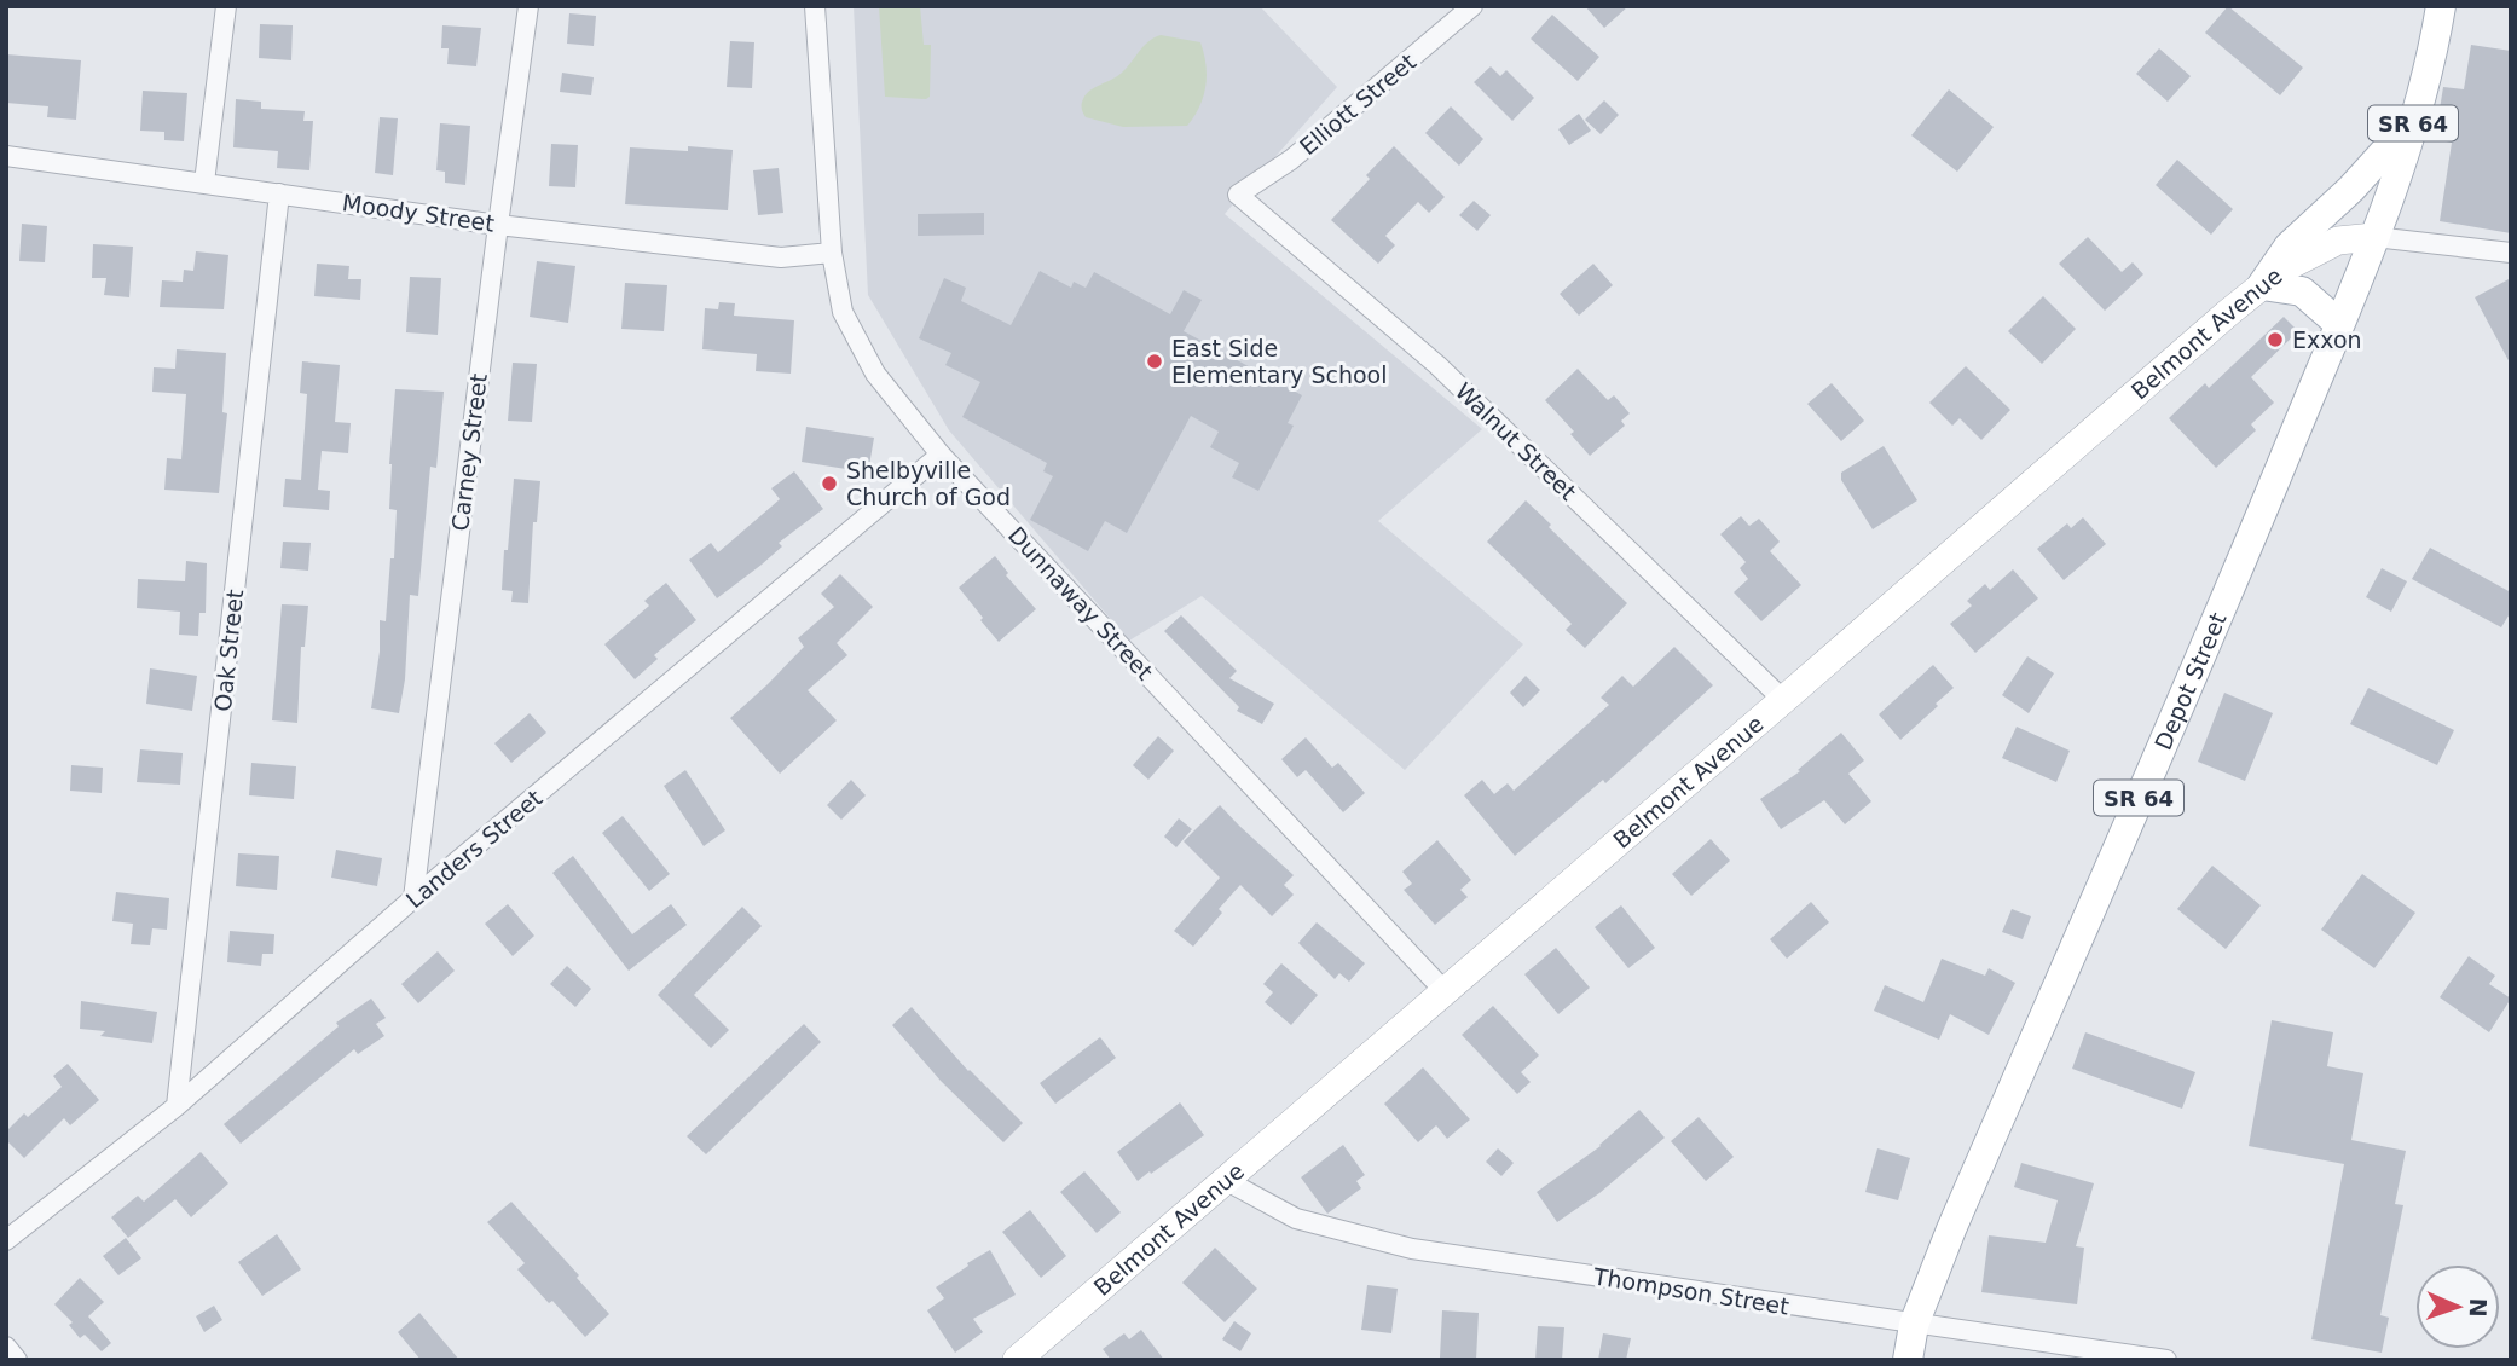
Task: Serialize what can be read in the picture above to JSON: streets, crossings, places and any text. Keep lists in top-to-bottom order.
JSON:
{
  "streets": {
    "main road": ["SR 64", "Belmont Avenue", "Depot Street"],
    "street": [
      "Elliott Street",
      "Moody Street",
      "Walnut Street",
      "Carney Street",
      "Dunnaway Street",
      "Oak Street",
      "Landers Street",
      "Thompson Street"
    ]
  },
  "crossings": [
    ["Elliott Street", "Walnut Street"],
    ["SR 64", "Belmont Avenue"],
    ["SR 64", "Depot Street"],
    ["Moody Street", "Carney Street"],
    ["Moody Street", "Dunnaway Street"],
    ["Moody Street", "Oak Street"],
    ["Belmont Avenue", "Walnut Street"],
    ["Belmont Avenue", "Dunnaway Street"],
    ["Belmont Avenue", "Depot Street"],
    ["Belmont Avenue", "Thompson Street"],
    ["Carney Street", "Landers Street"],
    ["Dunnaway Street", "Landers Street"],
    ["Oak Street", "Landers Street"],
    ["Depot Street", "Thompson Street"]
  ],
  "places": ["Exxon", "East Side Elementary School", "Shelbyville Church of God"],
  "north": "right"
}
